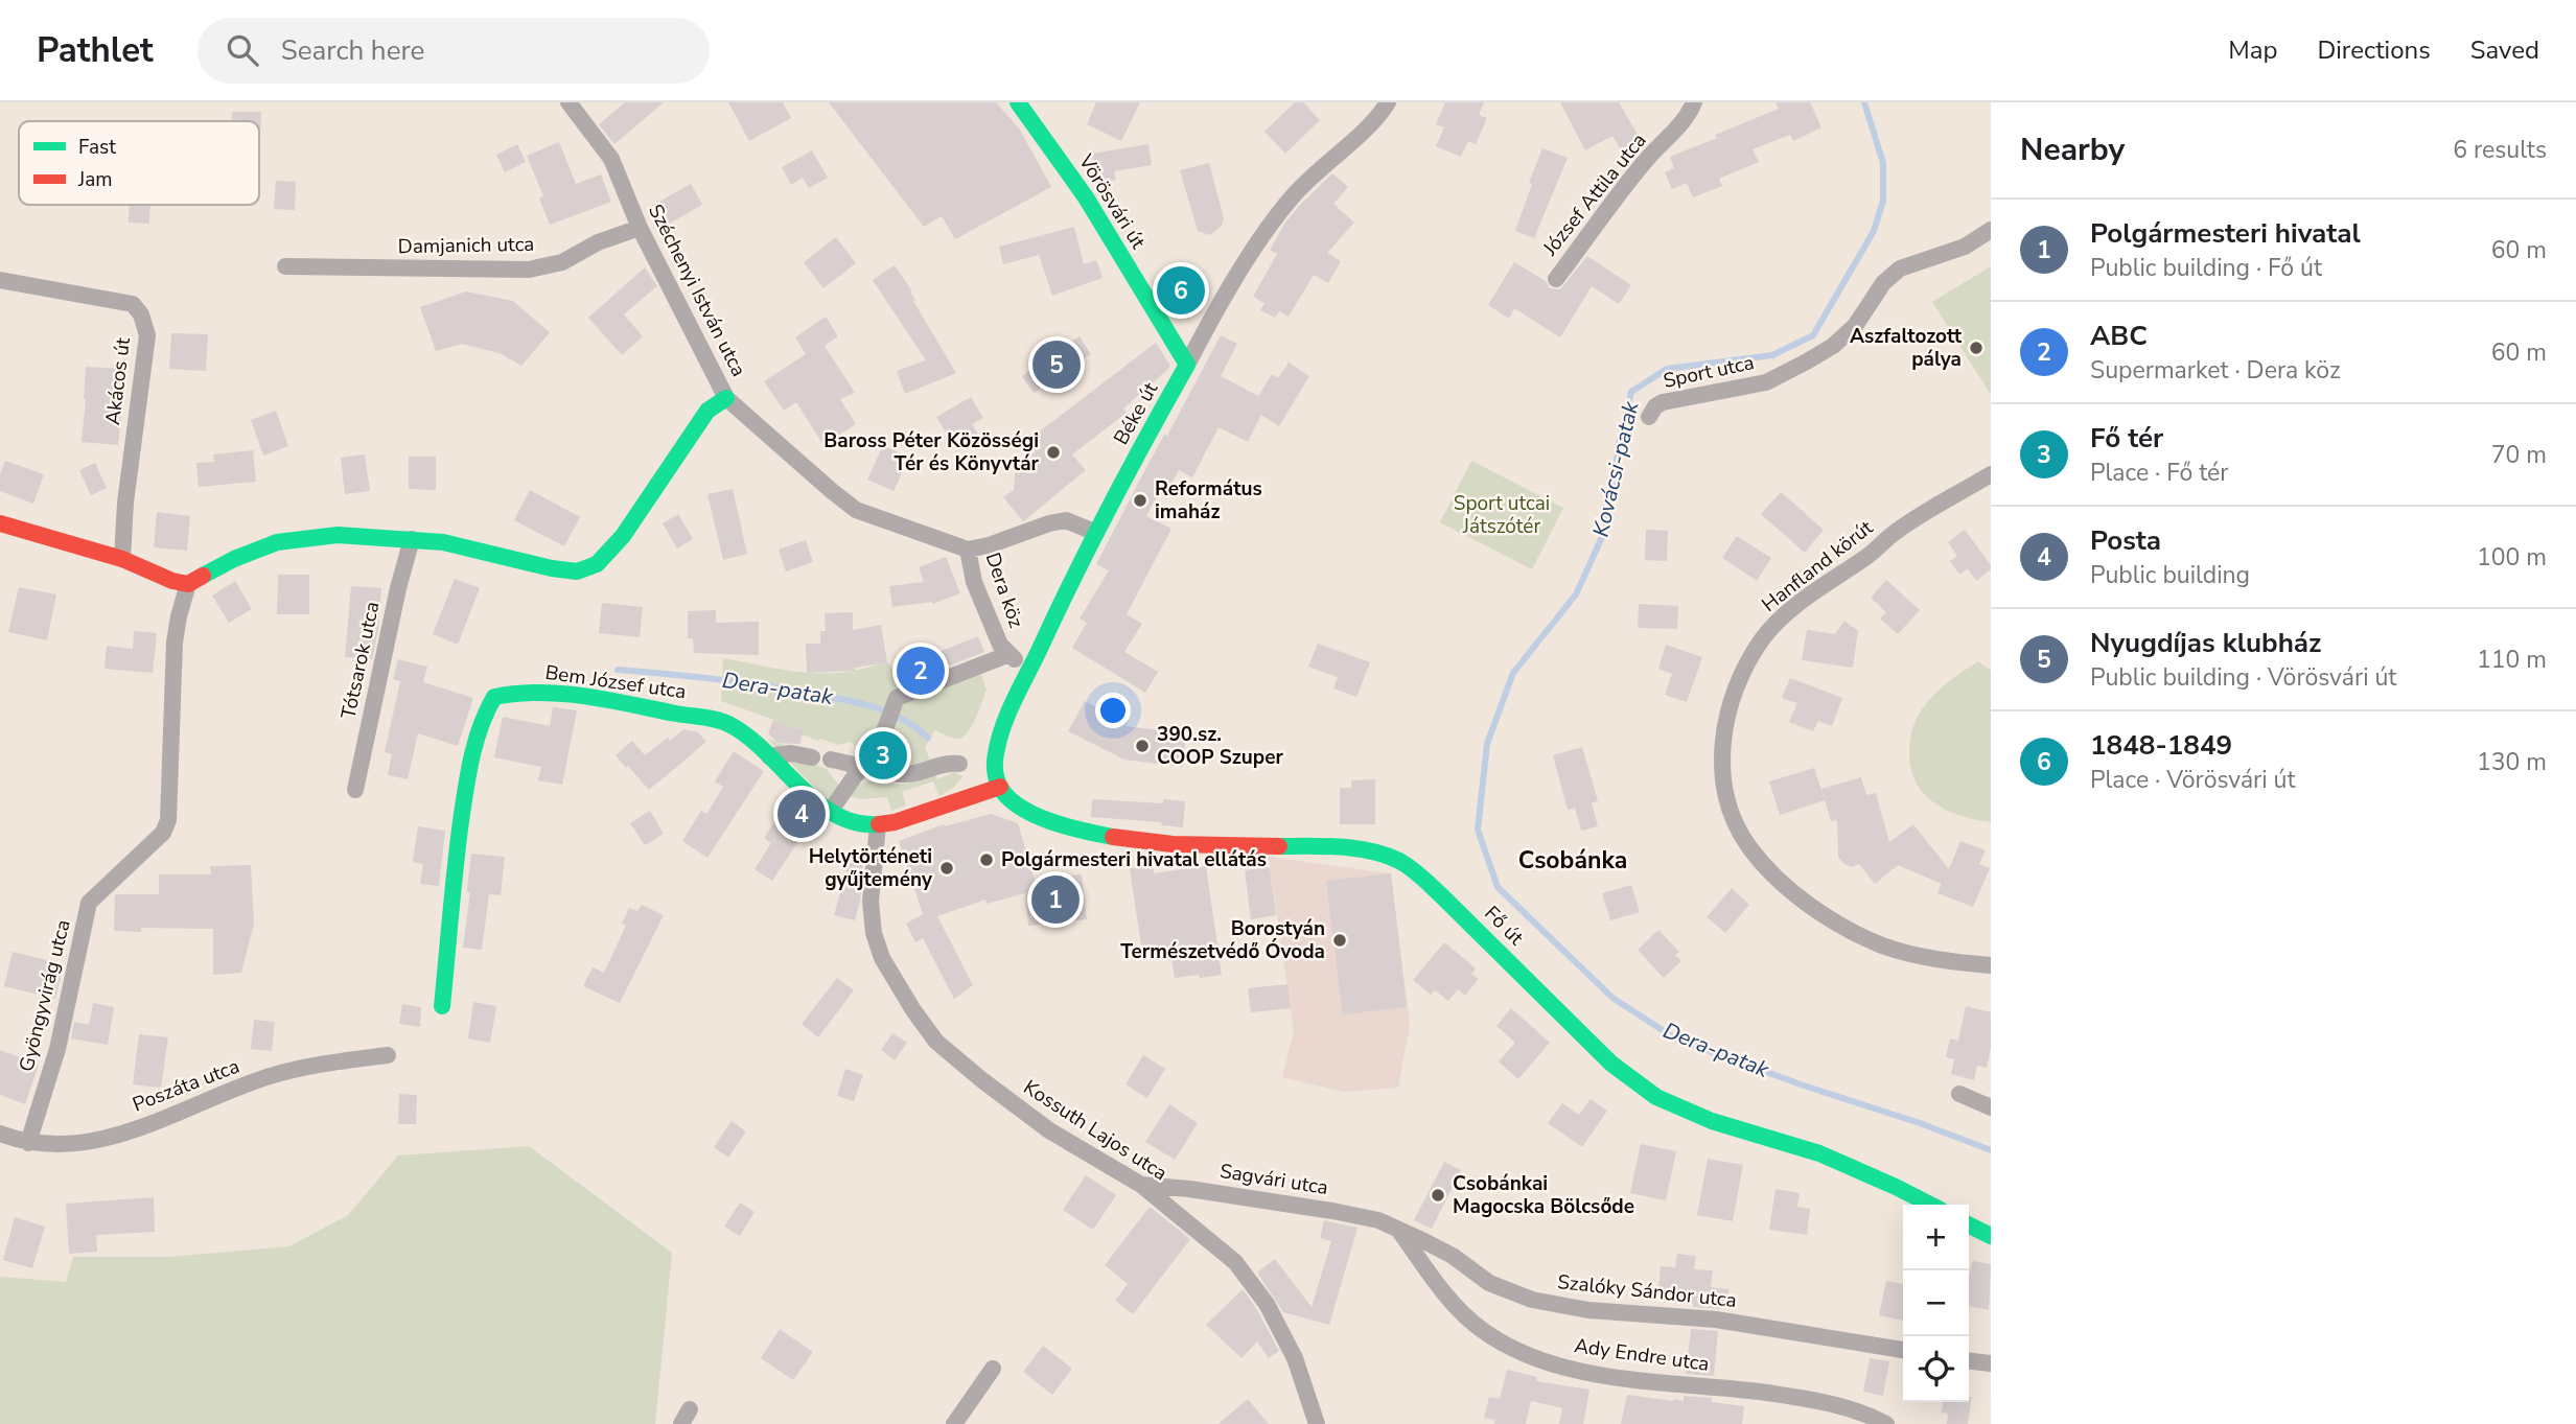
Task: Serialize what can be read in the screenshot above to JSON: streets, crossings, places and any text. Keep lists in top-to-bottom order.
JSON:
{
  "streets": {
    "main road": [
      "Vörösvári út",
      "Béke út",
      "Bem József utca",
      "Fő út"
    ],
    "street": [
      "József Attila utca",
      "Damjanich utca",
      "Széchenyi István utca",
      "Sport utca",
      "Akácos út",
      "Hanfland körút",
      "Dera köz",
      "Tótsarok utca",
      "Gyöngyvirág utca",
      "Poszáta utca",
      "Kossuth Lajos utca",
      "Sagvári utca",
      "Szalóky Sándor utca",
      "Ady Endre utca"
    ]
  },
  "crossings": [
    ["Vörösvári út", "Béke út"],
    ["Damjanich utca", "Széchenyi István utca"],
    ["Széchenyi István utca", "Dera köz"],
    ["Béke út", "Fő út"],
    ["Bem József utca", "Kossuth Lajos utca"],
    ["Gyöngyvirág utca", "Poszáta utca"],
    ["Kossuth Lajos utca", "Sagvári utca"],
    ["Sagvári utca", "Szalóky Sándor utca"],
    ["Sagvári utca", "Ady Endre utca"],
    ["Szalóky Sándor utca", "Ady Endre utca"]
  ],
  "districts": ["Csobánka"],
  "water": ["Kovácsi-patak", "Dera-patak"],
  "parks": ["Sport utcai Játszótér"],
  "places": [
    "Aszfaltozott pálya",
    "Baross Péter Közösségi Tér és Könyvtár",
    "Református imaház",
    "390.sz. COOP Szuper",
    "Polgármesteri hivatal ellátás",
    "Helytörténeti gyűjtemény",
    "Borostyán Természetvédő Óvoda",
    "Csobánkai Magocska Bölcsőde"
  ],
  "legend": ["Fast", "Jam"],
  "page": {
    "header": "Pathlet",
    "search": "Search here",
    "nav": ["Map", "Directions", "Saved"],
    "heading": ["Nearby", "6 results"],
    "list": [
      {
        "mark": "1",
        "name": "Polgármesteri hivatal",
        "note": "Public building · Fő út",
        "value": "60 m"
      },
      {
        "mark": "2",
        "name": "ABC",
        "note": "Supermarket · Dera köz",
        "value": "60 m"
      },
      {
        "mark": "3",
        "name": "Fő tér",
        "note": "Place · Fő tér",
        "value": "70 m"
      },
      {
        "mark": "4",
        "name": "Posta",
        "note": "Public building",
        "value": "100 m"
      },
      {
        "mark": "5",
        "name": "Nyugdíjas klubház",
        "note": "Public building · Vörösvári út",
        "value": "110 m"
      },
      {
        "mark": "6",
        "name": "1848-1849",
        "note": "Place · Vörösvári út",
        "value": "130 m"
      }
    ],
    "pins": [
      "6",
      "5",
      "2",
      "3",
      "4",
      "1"
    ],
    "map_buttons": ["+", "−"]
  }
}
